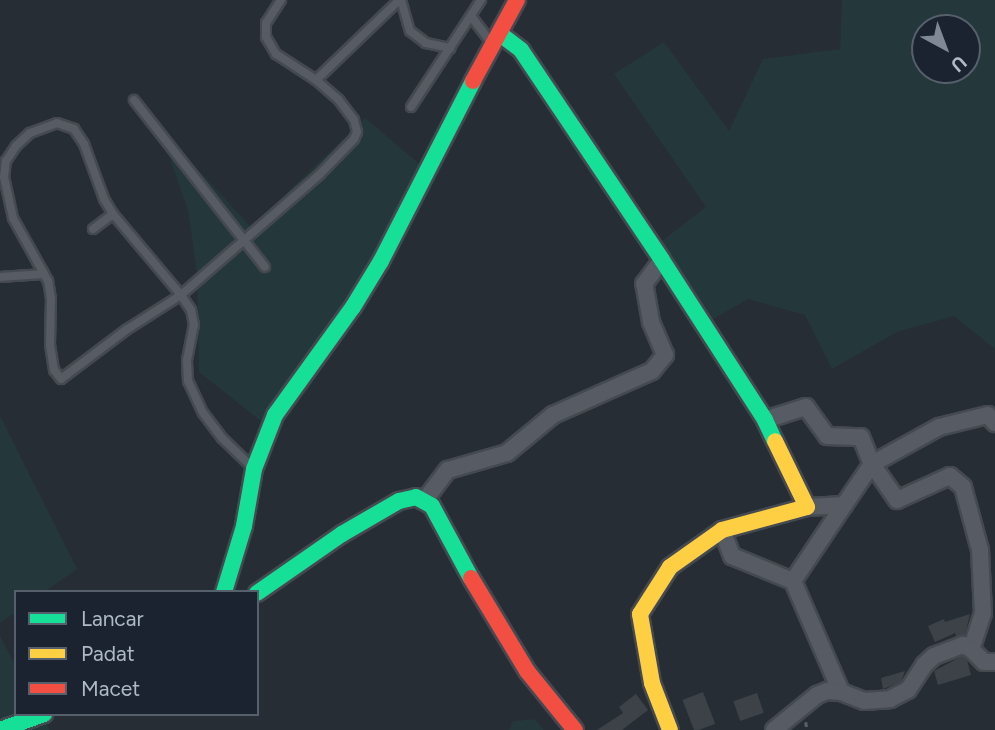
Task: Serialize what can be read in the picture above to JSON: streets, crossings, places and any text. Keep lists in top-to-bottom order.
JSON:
{
  "legend": ["Lancar", "Padat", "Macet"],
  "north": "bottom right"
}
